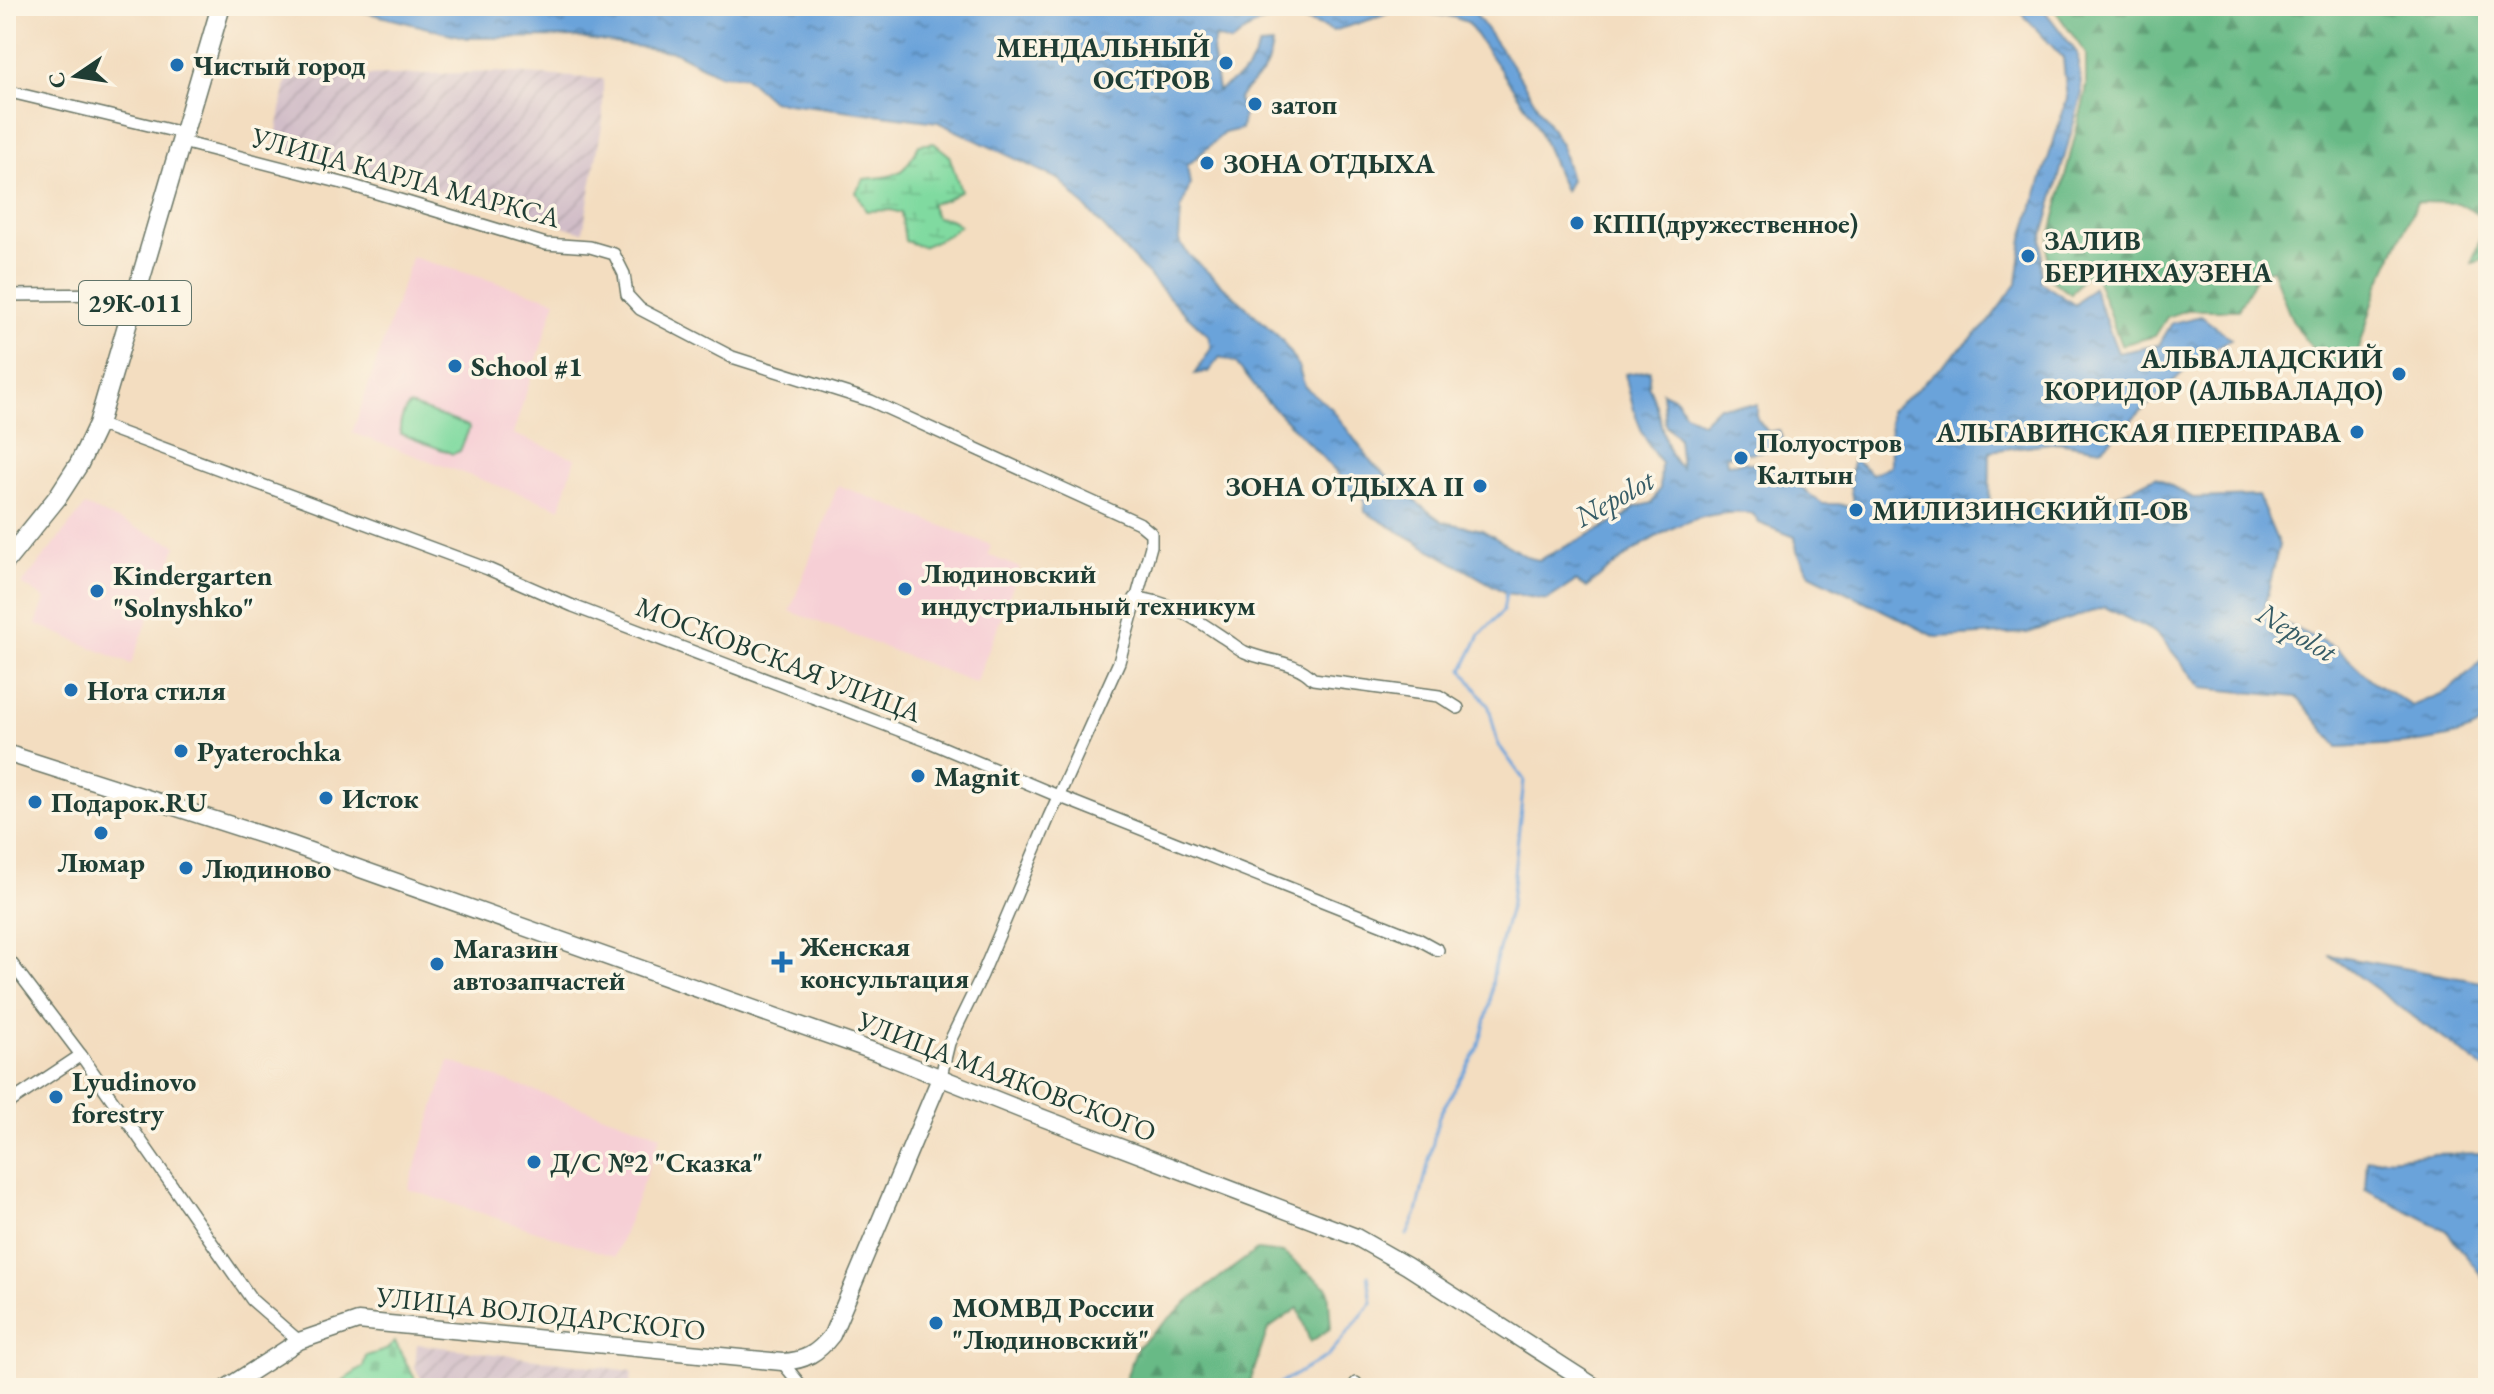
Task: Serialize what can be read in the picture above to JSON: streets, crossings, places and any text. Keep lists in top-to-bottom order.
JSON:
{
  "streets": {
    "main road": ["29К-011"],
    "street": [
      "УЛИЦА КАРЛА МАРКСА",
      "МОСКОВСКАЯ УЛИЦА",
      "УЛИЦА МАЯКОВСКОГО",
      "УЛИЦА ВОЛОДАРСКОГО"
    ]
  },
  "crossings": [
    ["УЛИЦА КАРЛА МАРКСА", "29К-011"],
    ["29К-011", "МОСКОВСКАЯ УЛИЦА"],
    ["УЛИЦА МАЯКОВСКОГО", "УЛИЦА ВОЛОДАРСКОГО"]
  ],
  "water": ["Nepolot"],
  "places": {
    "other": [
      "МЕНДАЛЬНЫЙ ОСТРОВ",
      "Чистый город",
      "затоп",
      "ЗОНА ОТДЫХА",
      "КПП(дружественное)",
      "ЗАЛИВ БЕРИНХАУЗЕНА",
      "School #1",
      "АЛЬВАЛАДСКИЙ КОРИДОР (АЛЬВАЛАДО)",
      "АЛЬГАВИ́НСКАЯ ПЕРЕПРАВА",
      "Полуостров Калтын",
      "ЗОНА ОТДЫХА II",
      "МИЛИЗИНСКИЙ П-ОВ",
      "Людиновский индустриальный техникум",
      "Kindergarten \"Solnyshko\"",
      "Нота стиля",
      "Pyaterochka",
      "Magnit",
      "Исток",
      "Подарок.RU",
      "Люмар",
      "Людиново",
      "Магазин автозапчастей",
      "Lyudinovo forestry",
      "Д/С №2 \"Сказка\"",
      "МОМВД России \"Людиновский\""
    ],
    "health": ["Женская консультация"]
  },
  "north": "left"
}
